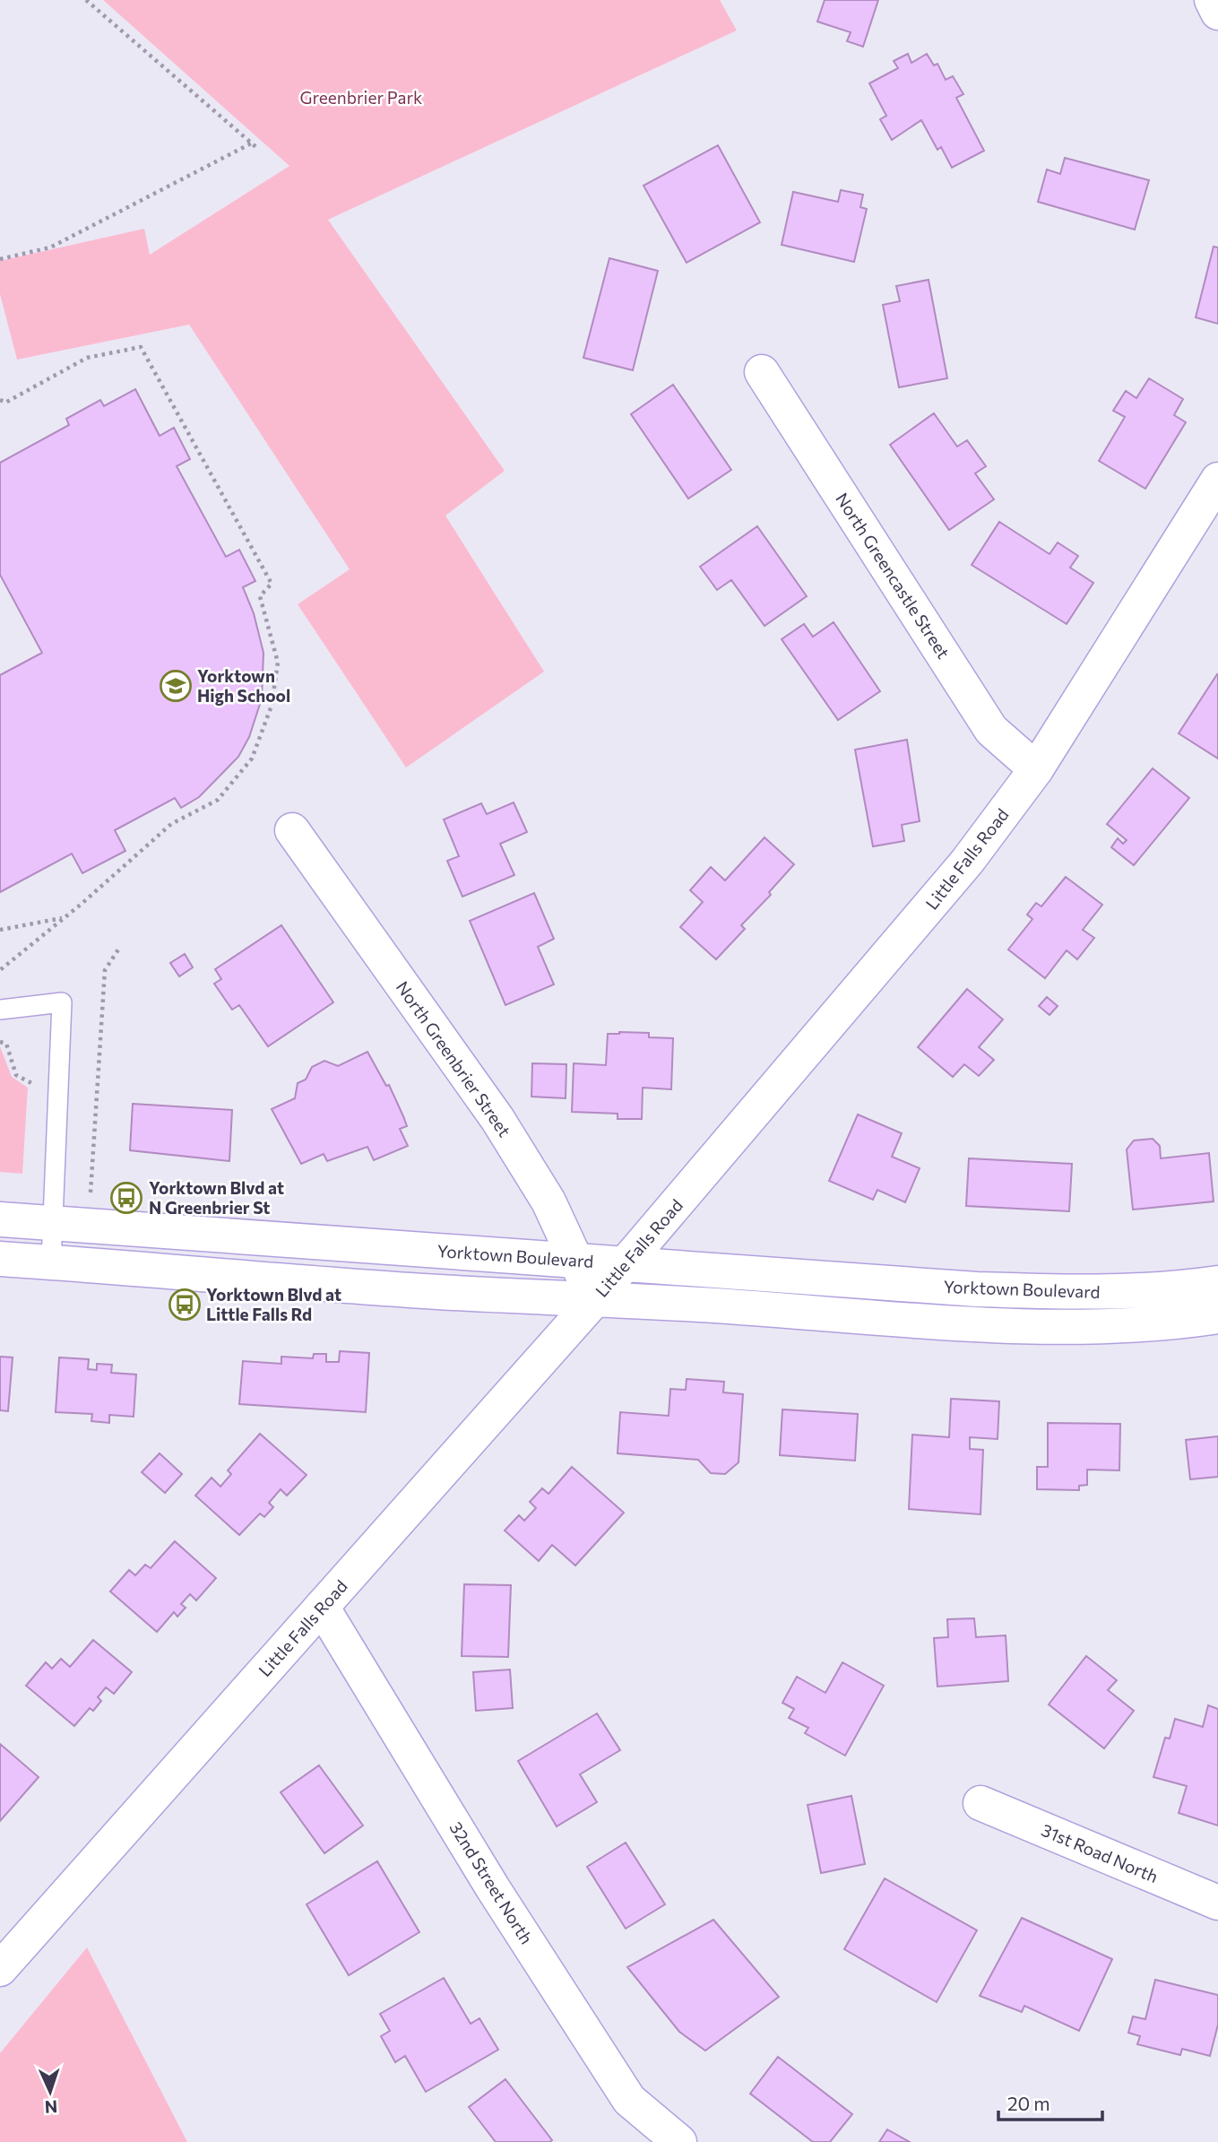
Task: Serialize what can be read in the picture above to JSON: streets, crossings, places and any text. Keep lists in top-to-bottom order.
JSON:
{
  "streets": {
    "street": [
      "North Greencastle Street",
      "Little Falls Road",
      "North Greenbrier Street",
      "Yorktown Boulevard",
      "31st Road North",
      "32nd Street North"
    ]
  },
  "crossings": [
    ["North Greencastle Street", "Little Falls Road"],
    ["Little Falls Road", "North Greenbrier Street"],
    ["Little Falls Road", "Yorktown Boulevard"],
    ["Little Falls Road", "32nd Street North"],
    ["North Greenbrier Street", "Yorktown Boulevard"]
  ],
  "parks": ["Greenbrier Park"],
  "places": {
    "school or university": ["Yorktown High School"],
    "bus stop": ["Yorktown Blvd at N Greenbrier St", "Yorktown Blvd at Little Falls Rd"]
  },
  "scale_bar": "20 m",
  "north": "bottom"
}
